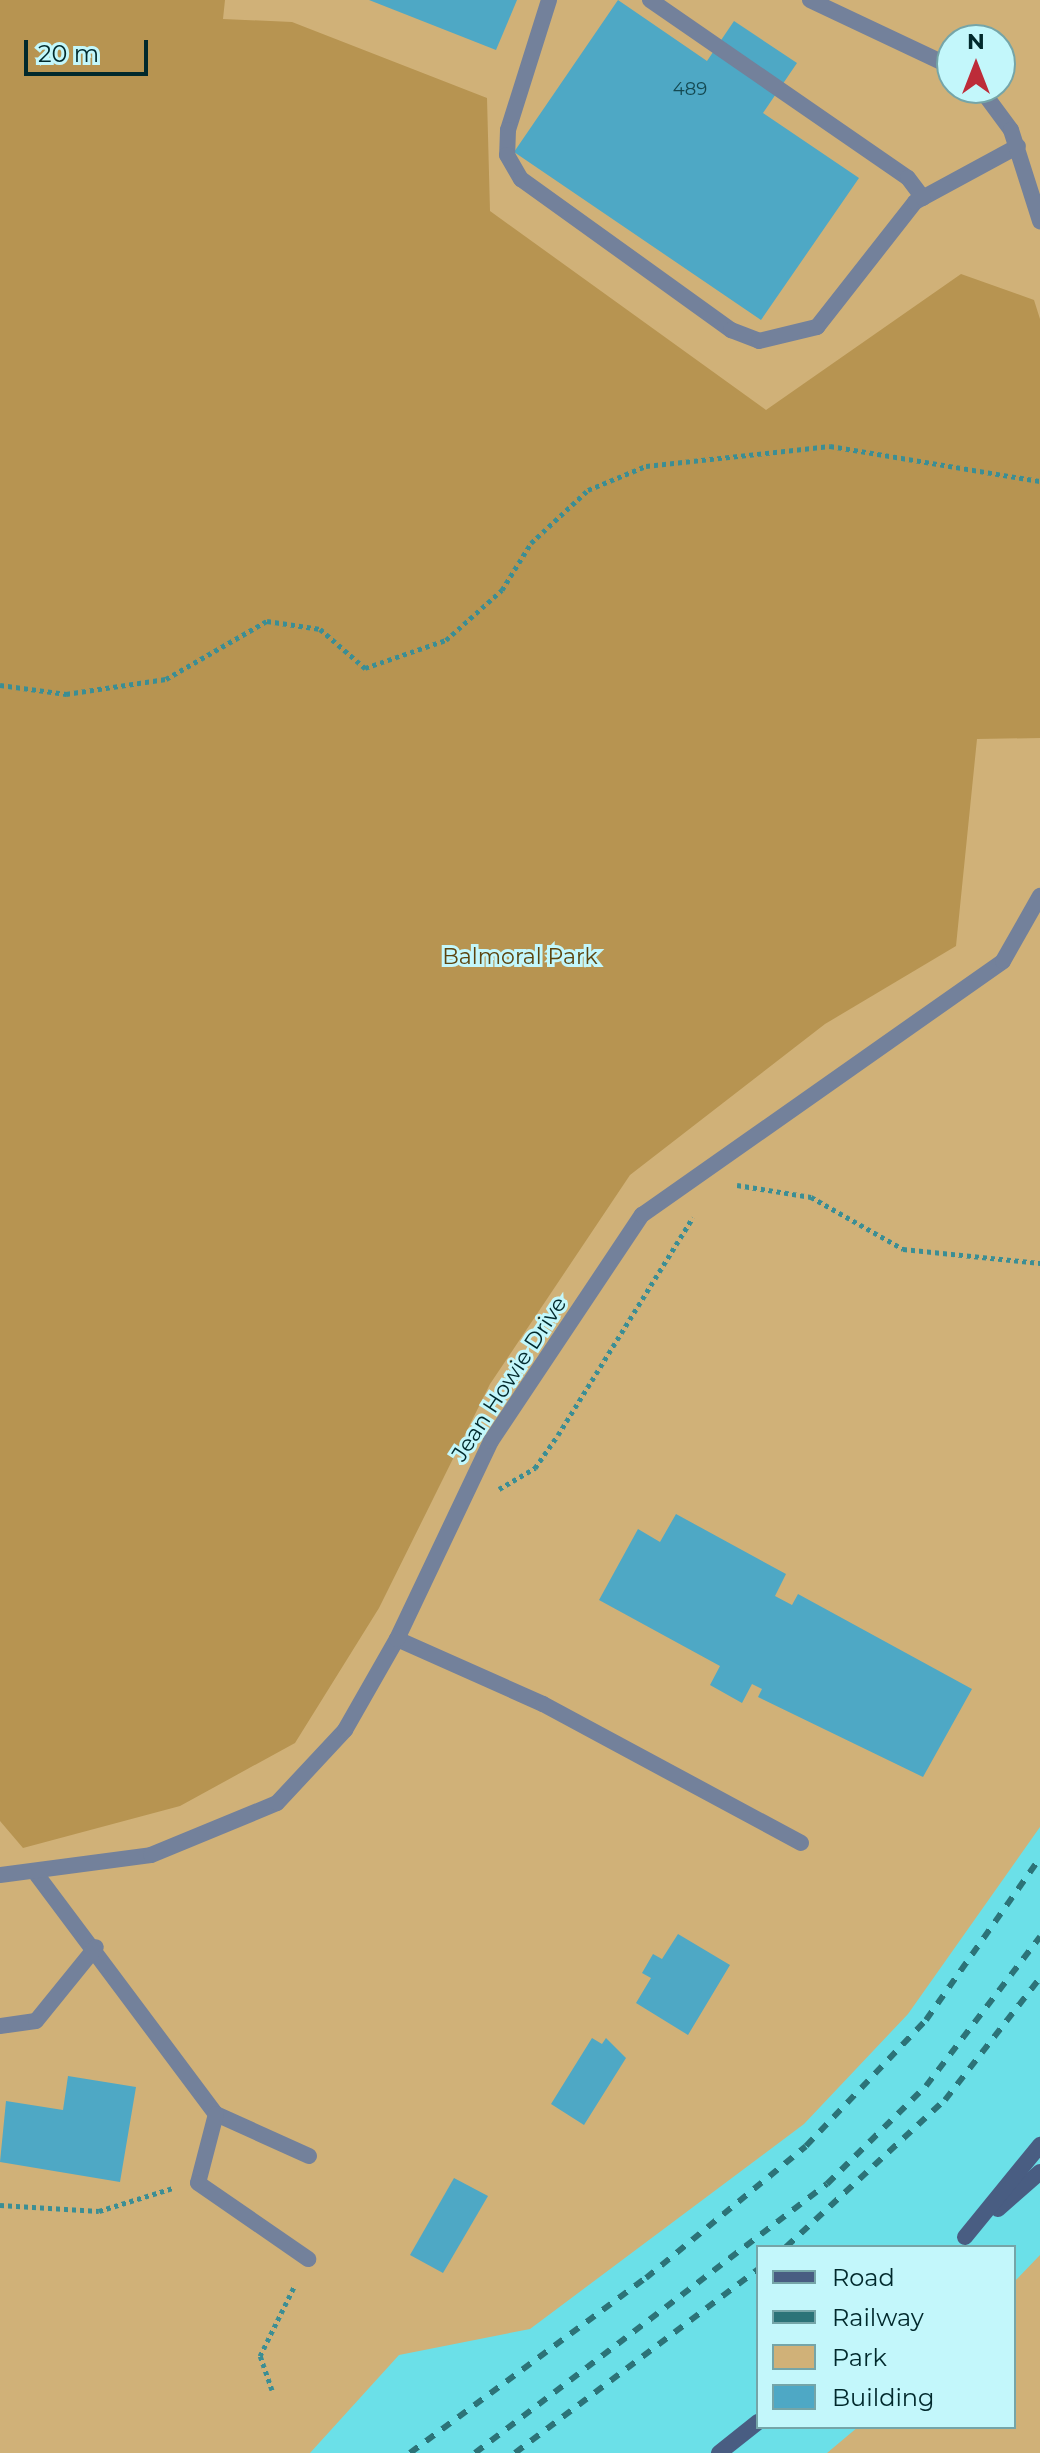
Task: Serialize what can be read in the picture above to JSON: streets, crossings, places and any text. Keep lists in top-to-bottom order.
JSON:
{
  "streets": {
    "street": ["Jean Howie Drive"]
  },
  "parks": ["Balmoral Park"],
  "house_numbers": ["489"],
  "legend": [
    "Road",
    "Railway",
    "Park",
    "Building"
  ],
  "scale_bar": "20 m",
  "north": "top"
}
